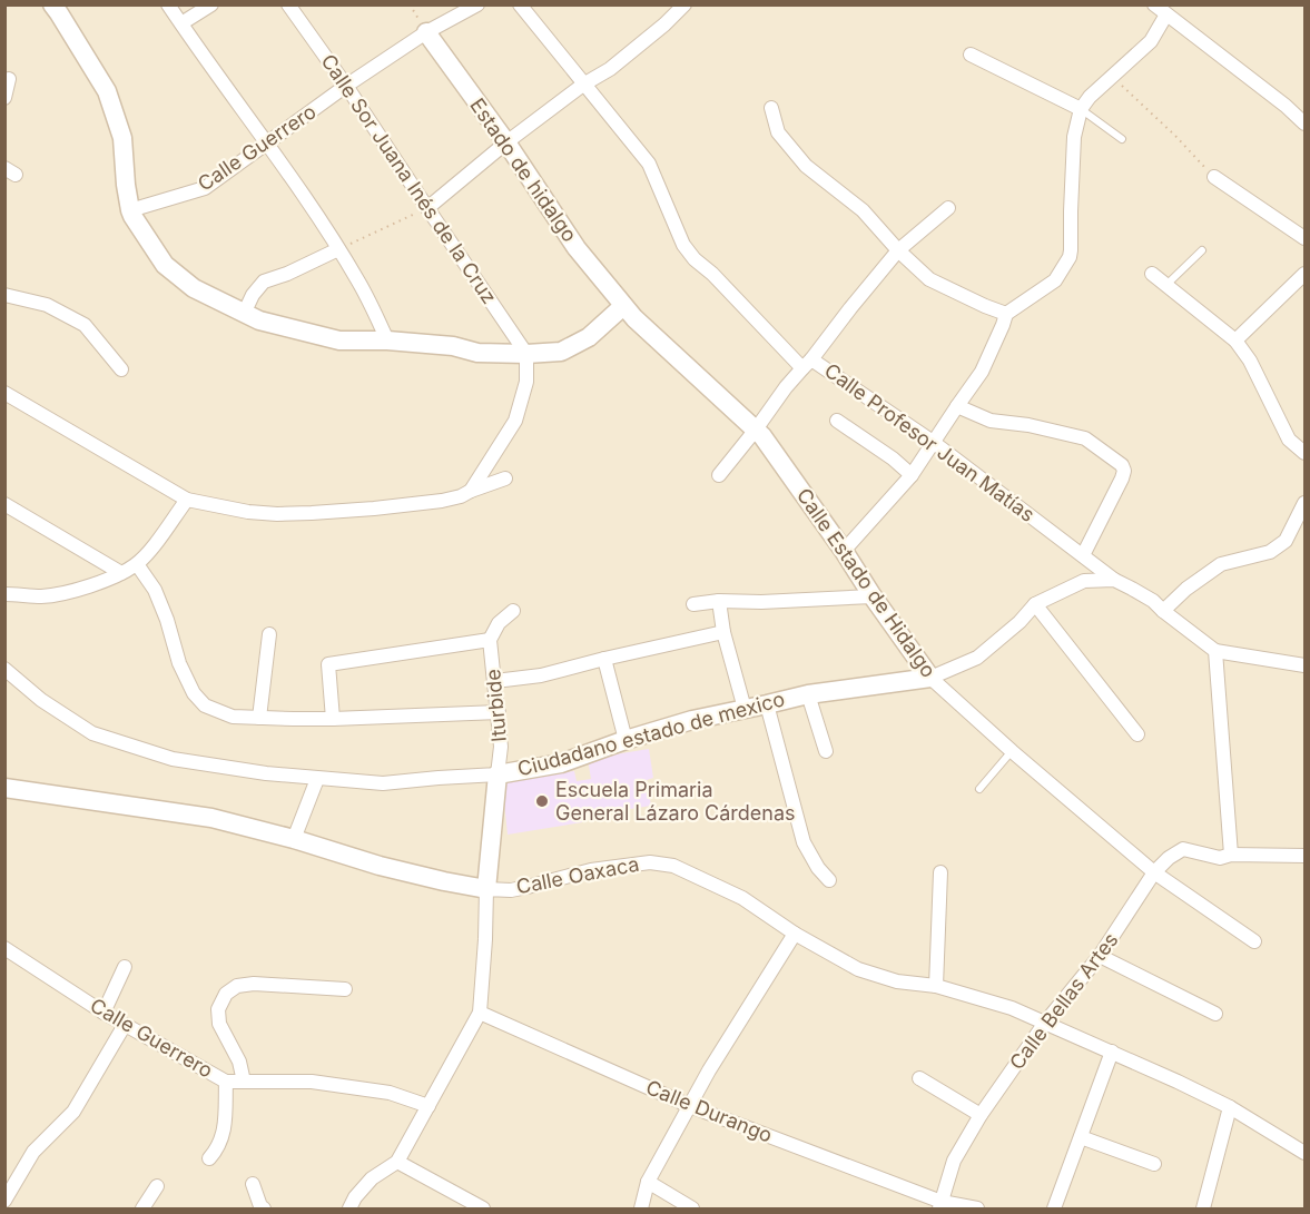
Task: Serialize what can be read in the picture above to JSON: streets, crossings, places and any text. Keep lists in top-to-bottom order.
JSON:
{
  "streets": {
    "street": [
      "Calle Guerrero",
      "Estado de hidalgo",
      "Calle Sor Juana Inés de la Cruz",
      "Calle Profesor Juan Matías",
      "Calle Estado de Hidalgo",
      "Iturbide",
      "Ciudadano estado de mexico",
      "Calle Oaxaca",
      "Calle Bellas Artes",
      "Calle Durango"
    ]
  },
  "crossings": [
    ["Calle Guerrero", "Estado de hidalgo"],
    ["Calle Guerrero", "Calle Sor Juana Inés de la Cruz"],
    ["Estado de hidalgo", "Calle Estado de Hidalgo"],
    ["Calle Profesor Juan Matías", "Ciudadano estado de mexico"],
    ["Calle Estado de Hidalgo", "Ciudadano estado de mexico"],
    ["Calle Estado de Hidalgo", "Calle Bellas Artes"],
    ["Iturbide", "Ciudadano estado de mexico"],
    ["Iturbide", "Calle Oaxaca"],
    ["Calle Oaxaca", "Calle Bellas Artes"],
    ["Calle Bellas Artes", "Calle Durango"]
  ],
  "places": ["Escuela Primaria General Lázaro Cárdenas"]
}
